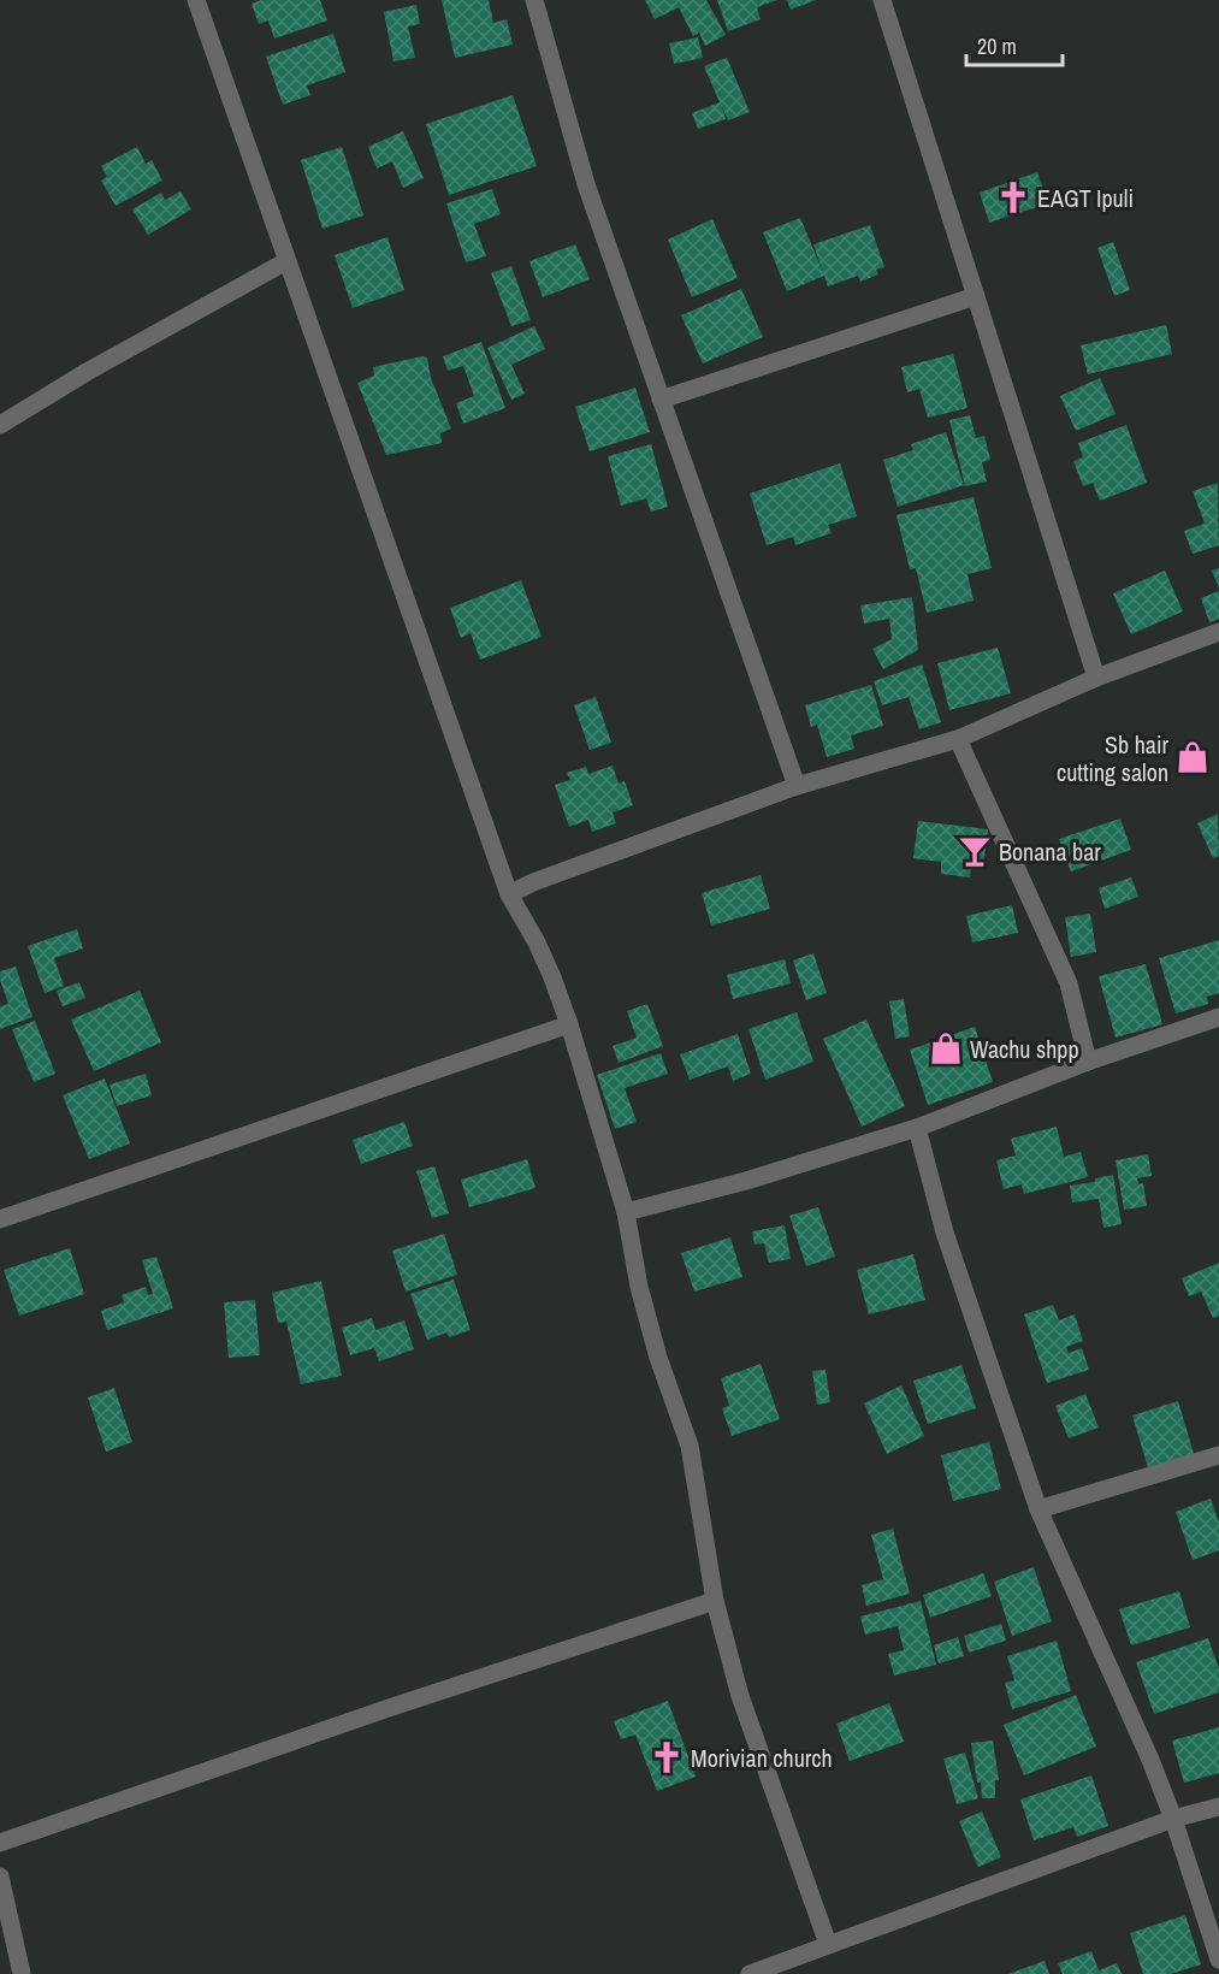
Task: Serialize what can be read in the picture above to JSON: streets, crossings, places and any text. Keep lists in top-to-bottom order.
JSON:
{
  "places": {
    "church": ["EAGT Ipuli", "Morivian church"],
    "shop": ["Sb hair cutting salon", "Wachu shpp"],
    "bar": ["Bonana bar"]
  },
  "scale_bar": "20 m"
}
